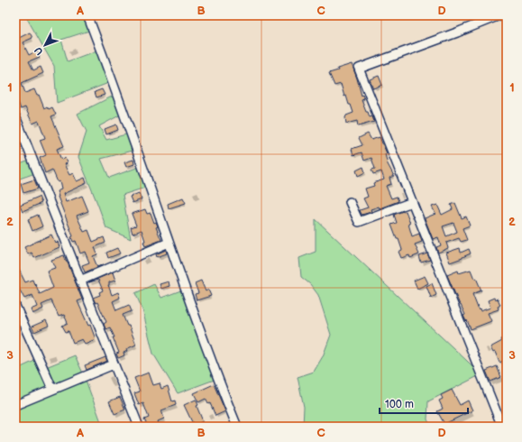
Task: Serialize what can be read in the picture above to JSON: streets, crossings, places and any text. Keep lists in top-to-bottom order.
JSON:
{
  "scale_bar": "100 m",
  "north": "bottom left",
  "grid": {
    "columns": [
      "A",
      "B",
      "C",
      "D"
    ],
    "rows": ["1", "2", "3"]
  }
}
